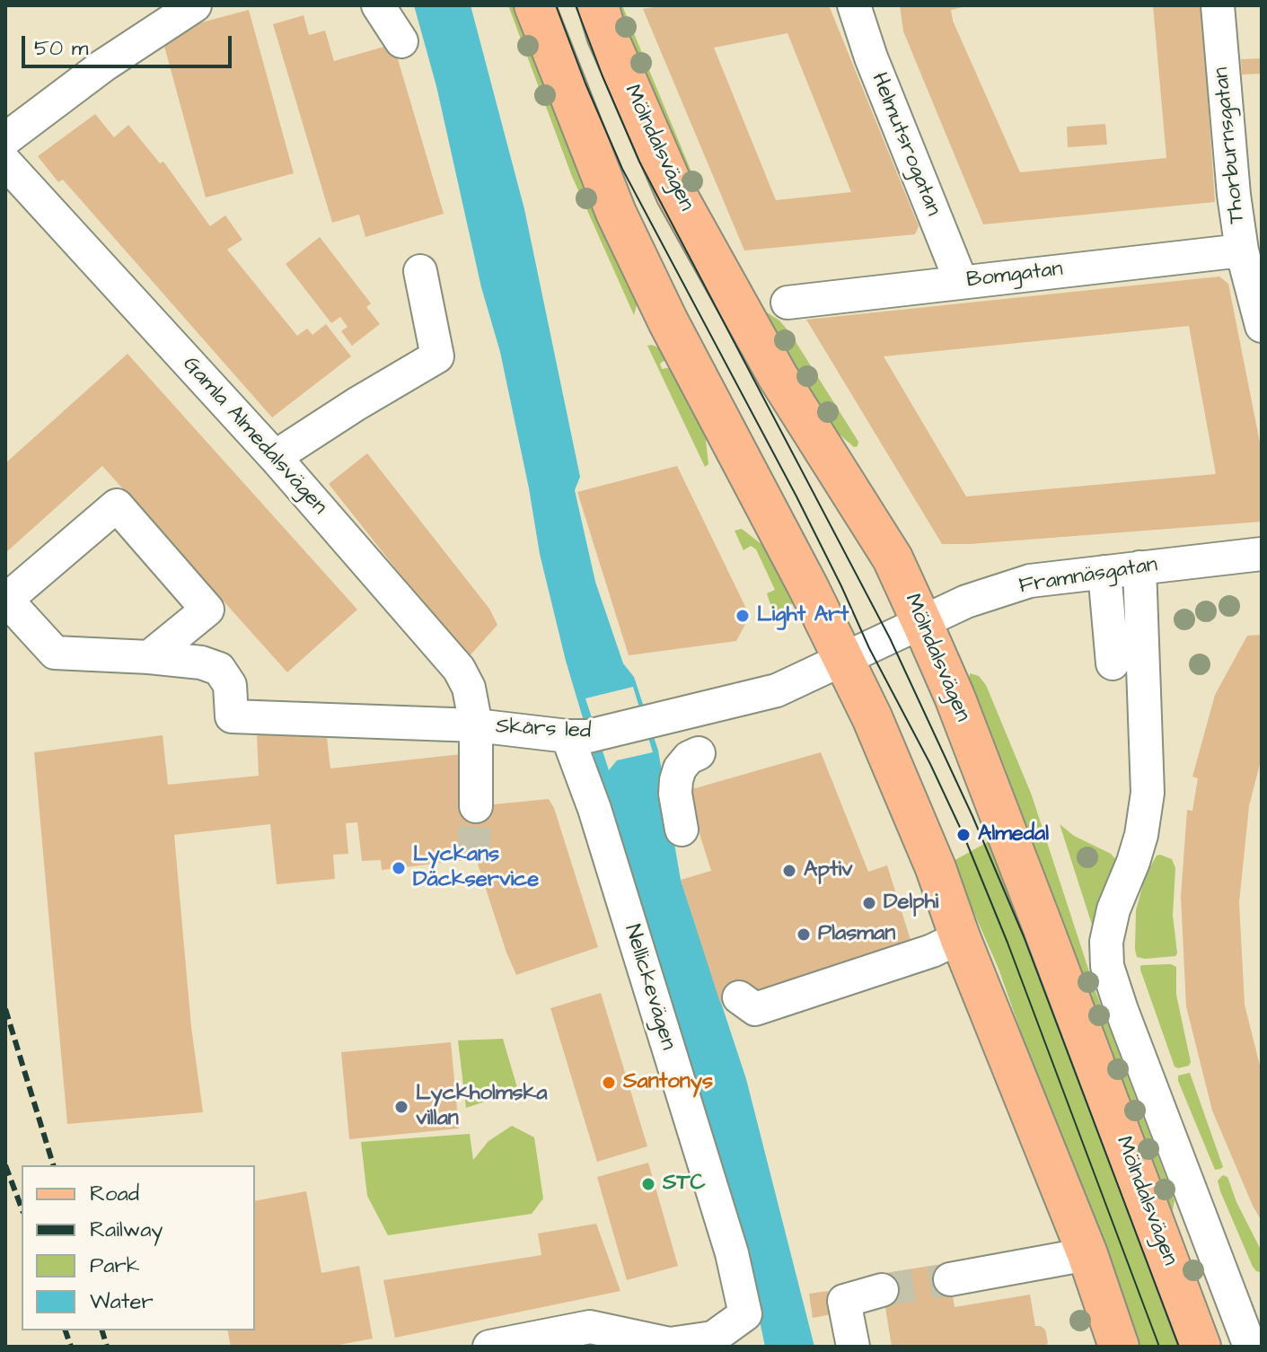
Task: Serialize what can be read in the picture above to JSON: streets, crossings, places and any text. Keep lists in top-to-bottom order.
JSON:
{
  "streets": {
    "main road": ["Mölndalsvägen"],
    "street": [
      "Helmutsrogatan",
      "Thorburnsgatan",
      "Bomgatan",
      "Gamla Almedalsvägen",
      "Framnäsgatan",
      "Skårs led",
      "Nellickevägen"
    ]
  },
  "crossings": [
    ["Helmutsrogatan", "Bomgatan"],
    ["Thorburnsgatan", "Bomgatan"],
    ["Mölndalsvägen", "Framnäsgatan"],
    ["Gamla Almedalsvägen", "Skårs led"],
    ["Framnäsgatan", "Skårs led"],
    ["Skårs led", "Nellickevägen"]
  ],
  "places": [
    "Light Art",
    "Almedal",
    "Lyckans Däckservice",
    "Aptiv",
    "Delphi",
    "Plasman",
    "Santonys",
    "Lyckholmska villan",
    "STC"
  ],
  "legend": [
    "Road",
    "Railway",
    "Park",
    "Water"
  ],
  "scale_bar": "50 m"
}
